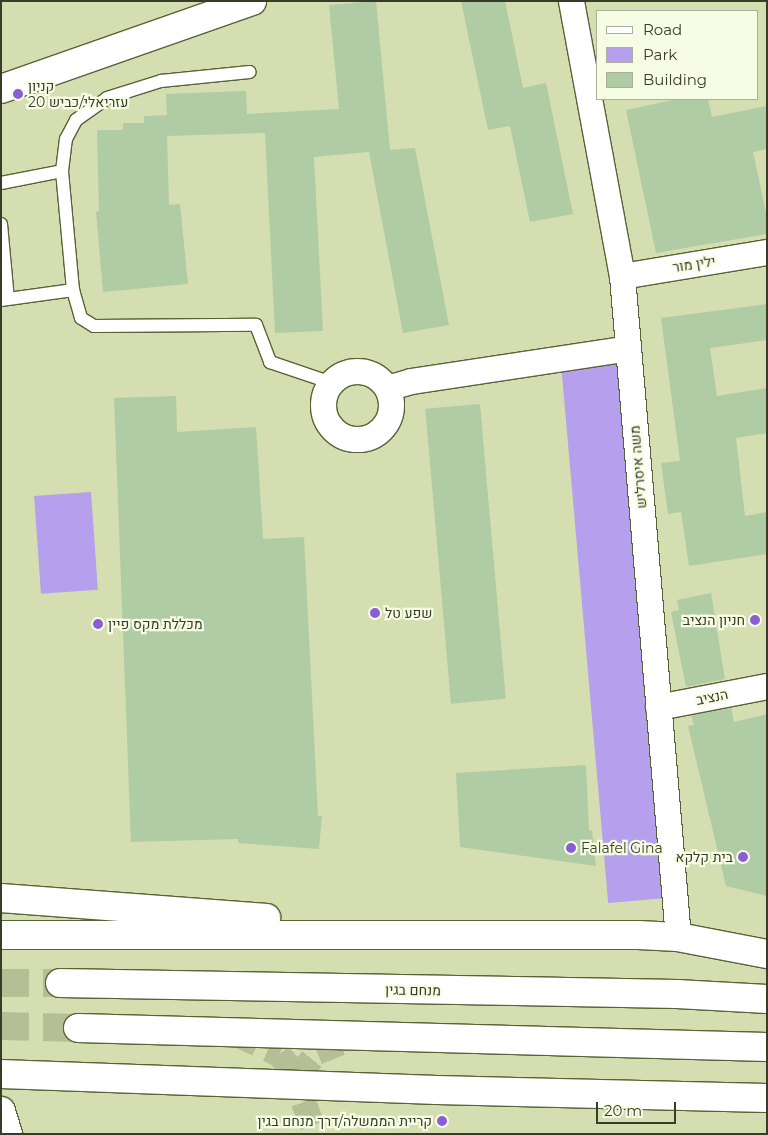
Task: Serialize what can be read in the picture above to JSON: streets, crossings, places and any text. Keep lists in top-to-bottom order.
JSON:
{
  "streets": {
    "main road": ["מנחם בגין"],
    "street": ["ילין מור", "משה איסרליש", "הנציב"]
  },
  "crossings": [
    ["ילין מור", "משה איסרליש"],
    ["משה איסרליש", "הנציב"]
  ],
  "places": [
    "קניון עזריאלי/כביש 20",
    "שפע טל",
    "חניון הנציב",
    "מכללת מקס פיין",
    "Falafel Gina",
    "בית קלקא",
    "קריית הממשלה/דרך מנחם בגין"
  ],
  "legend": ["Road", "Park", "Building"],
  "scale_bar": "20 m"
}
